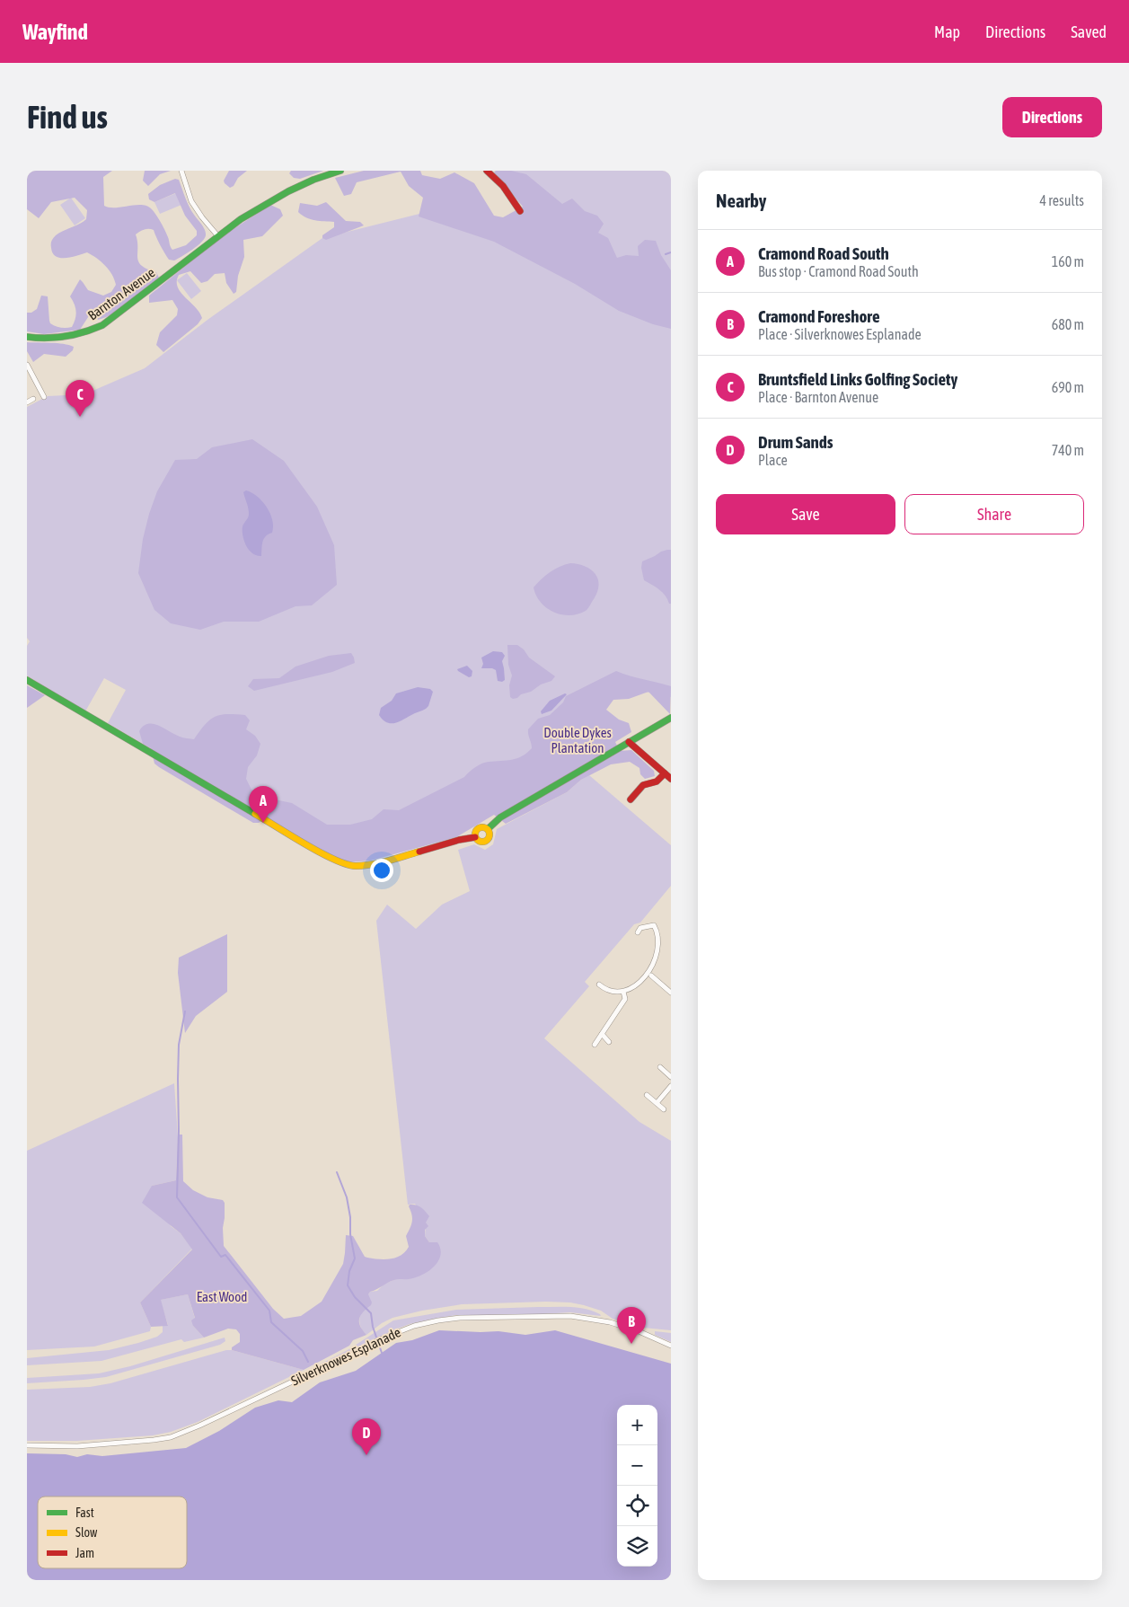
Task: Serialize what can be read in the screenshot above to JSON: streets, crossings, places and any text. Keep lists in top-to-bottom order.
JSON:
{
  "streets": {
    "street": ["Barnton Avenue", "Silverknowes Esplanade"]
  },
  "parks": ["Double Dykes Plantation", "East Wood"],
  "legend": ["Fast", "Slow", "Jam"],
  "page": {
    "header": "Wayfind",
    "nav": ["Map", "Directions", "Saved"],
    "buttons": [
      "Directions",
      ["Save", "Share"]
    ],
    "title": "Find us",
    "heading": ["Nearby", "4 results"],
    "list": [
      {
        "mark": "A",
        "name": "Cramond Road South",
        "note": "Bus stop · Cramond Road South",
        "value": "160 m"
      },
      {
        "mark": "B",
        "name": "Cramond Foreshore",
        "note": "Place · Silverknowes Esplanade",
        "value": "680 m"
      },
      {
        "mark": "C",
        "name": "Bruntsfield Links Golfing Society",
        "note": "Place · Barnton Avenue",
        "value": "690 m"
      },
      {
        "mark": "D",
        "name": "Drum Sands",
        "note": "Place",
        "value": "740 m"
      }
    ],
    "pins": [
      "C",
      "A",
      "B",
      "D"
    ],
    "map_buttons": ["+", "−"]
  }
}
